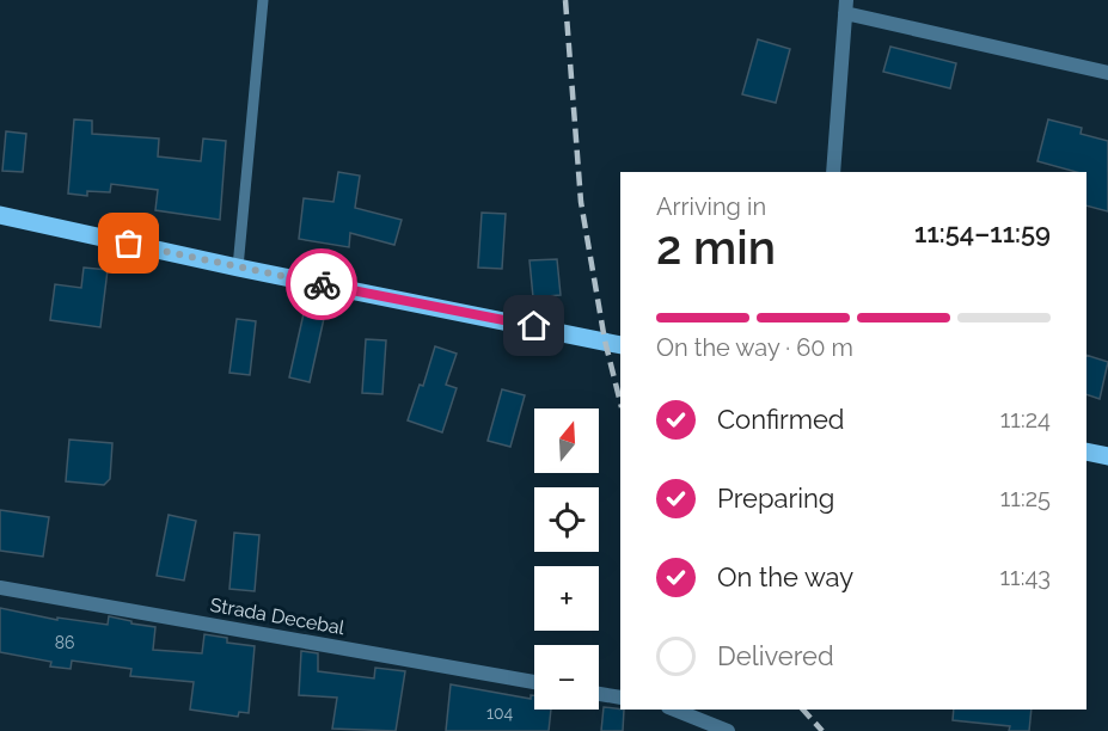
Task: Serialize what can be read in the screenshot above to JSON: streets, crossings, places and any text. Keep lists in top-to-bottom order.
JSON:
{
  "streets": {
    "street": ["Strada Decebal"]
  },
  "house_numbers": ["86", "104"],
  "north": "top",
  "page": {
    "heading": ["2 min", "Arriving in", "11:54–11:59"],
    "bar": "On the way · 60 m",
    "list": [
      ["Confirmed", "11:24"],
      ["Preparing", "11:25"],
      ["On the way", "11:43"],
      "Delivered"
    ],
    "map_buttons": ["+", "−"]
  }
}
